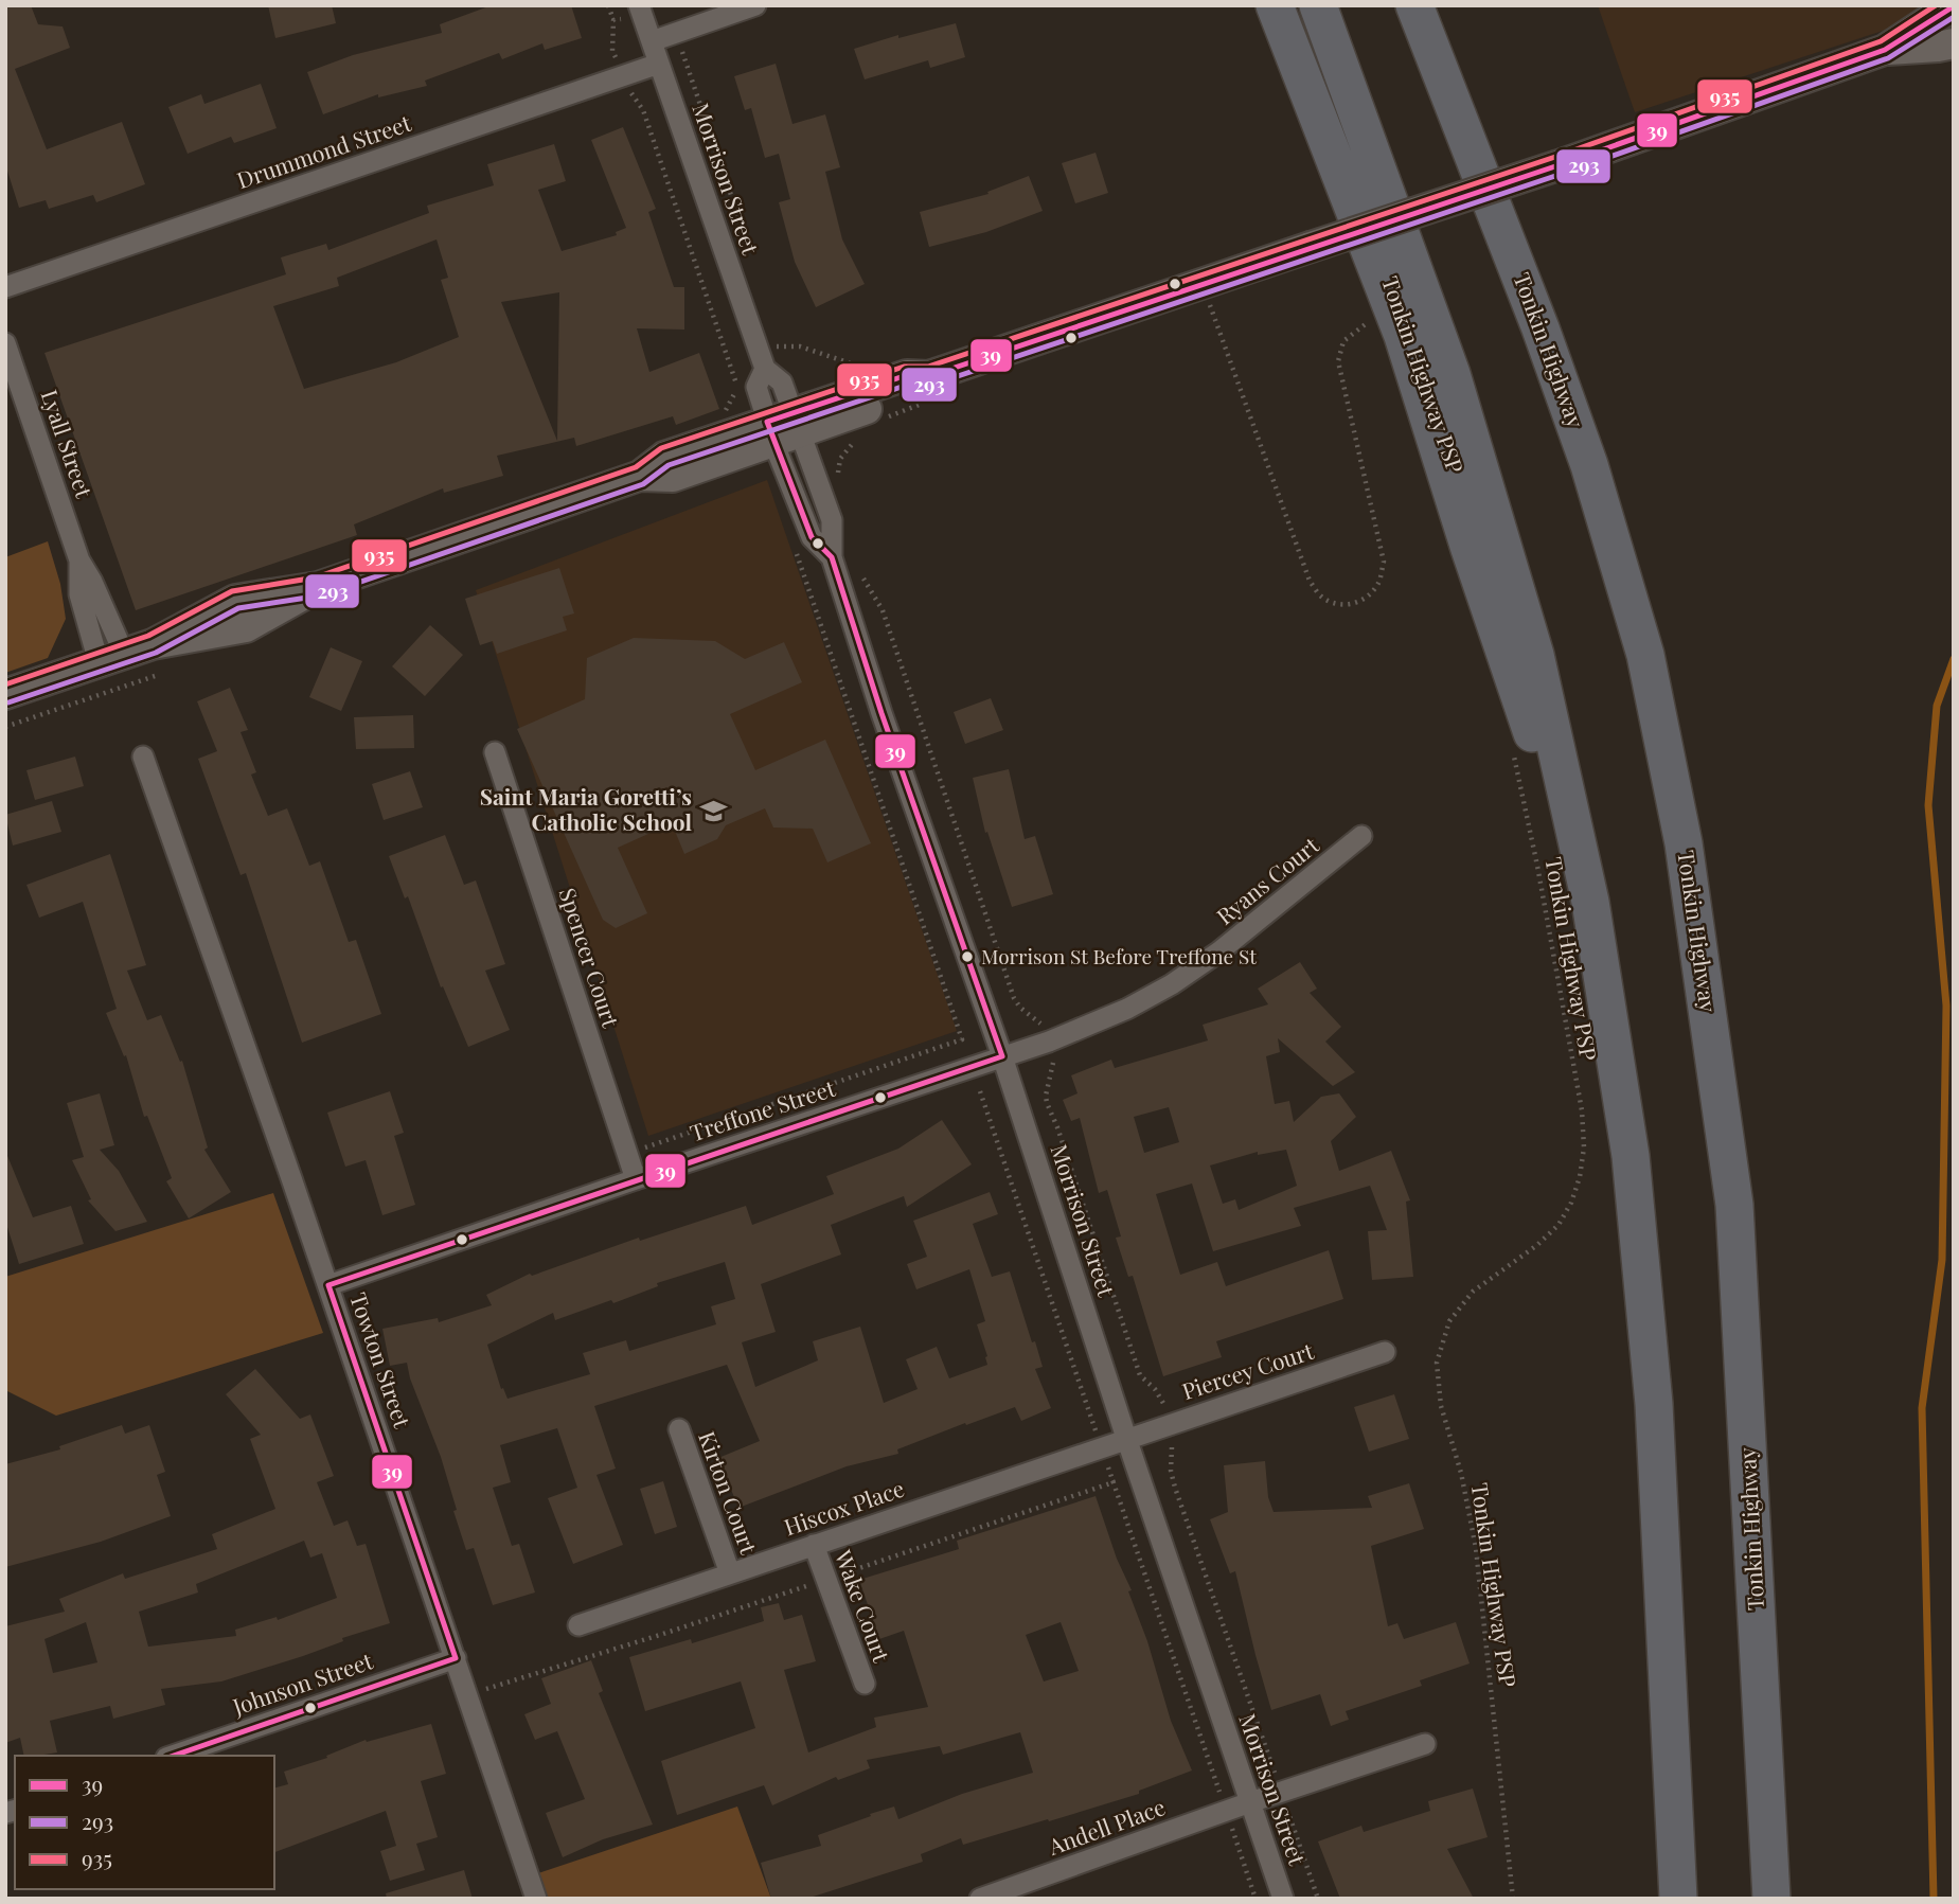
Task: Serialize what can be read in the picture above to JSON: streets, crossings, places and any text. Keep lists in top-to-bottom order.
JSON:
{
  "streets": {
    "highway": ["Tonkin Highway"],
    "street": [
      "Drummond Street",
      "Morrison Street",
      "Lyall Street",
      "Ryans Court",
      "Spencer Court",
      "Treffone Street",
      "Towton Street",
      "Piercey Court",
      "Kirton Court",
      "Hiscox Place",
      "Wake Court",
      "Johnson Street",
      "Andell Place"
    ],
    "path": ["Tonkin Highway PSP"]
  },
  "crossings": [
    ["Drummond Street", "Morrison Street"],
    ["Morrison Street", "Ryans Court"],
    ["Morrison Street", "Treffone Street"],
    ["Morrison Street", "Piercey Court"],
    ["Morrison Street", "Hiscox Place"],
    ["Morrison Street", "Andell Place"],
    ["Ryans Court", "Treffone Street"],
    ["Spencer Court", "Treffone Street"],
    ["Treffone Street", "Towton Street"],
    ["Towton Street", "Johnson Street"],
    ["Piercey Court", "Hiscox Place"],
    ["Kirton Court", "Hiscox Place"],
    ["Hiscox Place", "Wake Court"]
  ],
  "places": {
    "school or university": ["Saint Maria Goretti’s Catholic School"],
    "other": ["Morrison St Before Treffone St"]
  },
  "lines": ["transit line 935", "transit line 39", "transit line 293"],
  "legend": ["39", "293", "935"]
}
